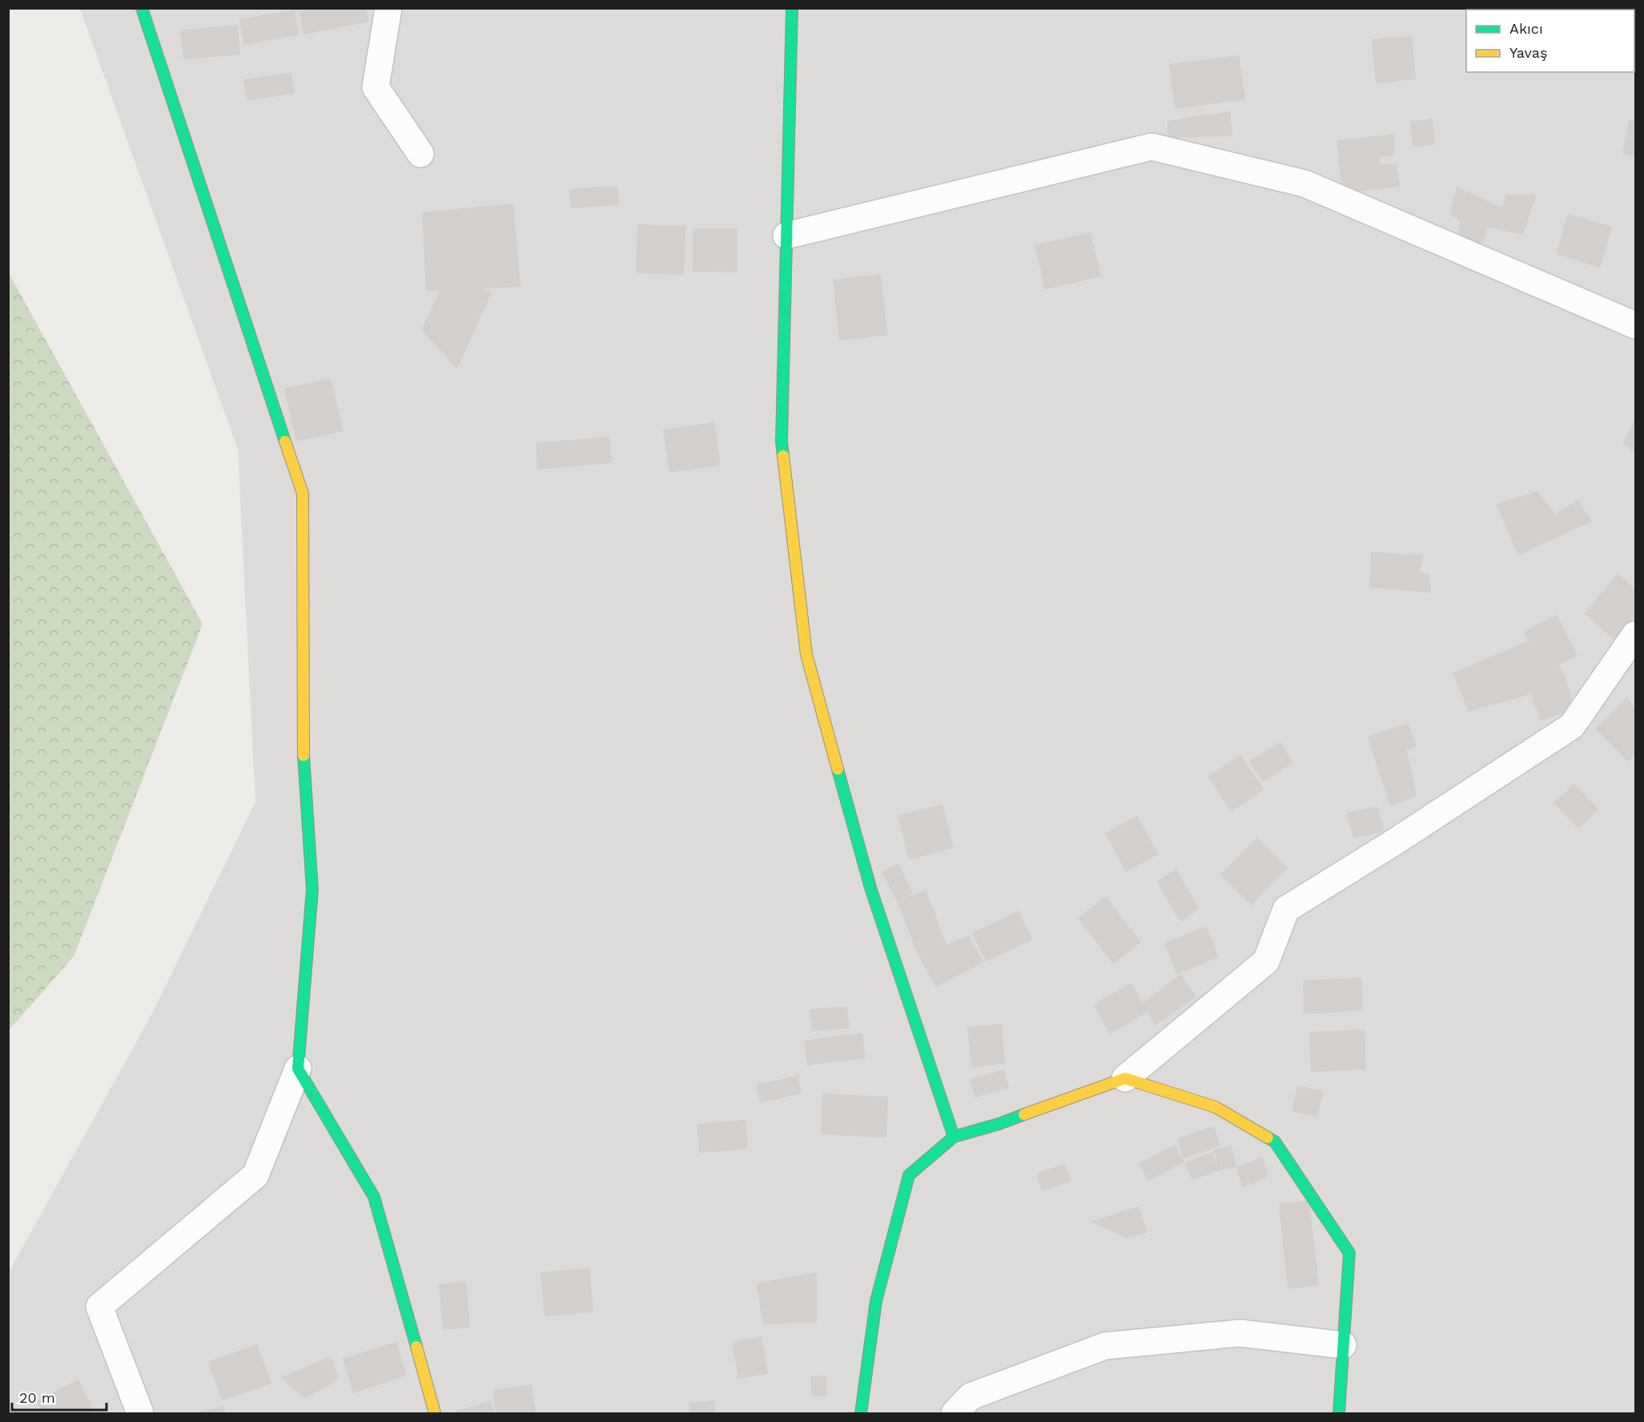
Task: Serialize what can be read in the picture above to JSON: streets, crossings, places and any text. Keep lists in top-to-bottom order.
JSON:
{
  "legend": ["Akıcı", "Yavaş"],
  "scale_bar": "20 m"
}
